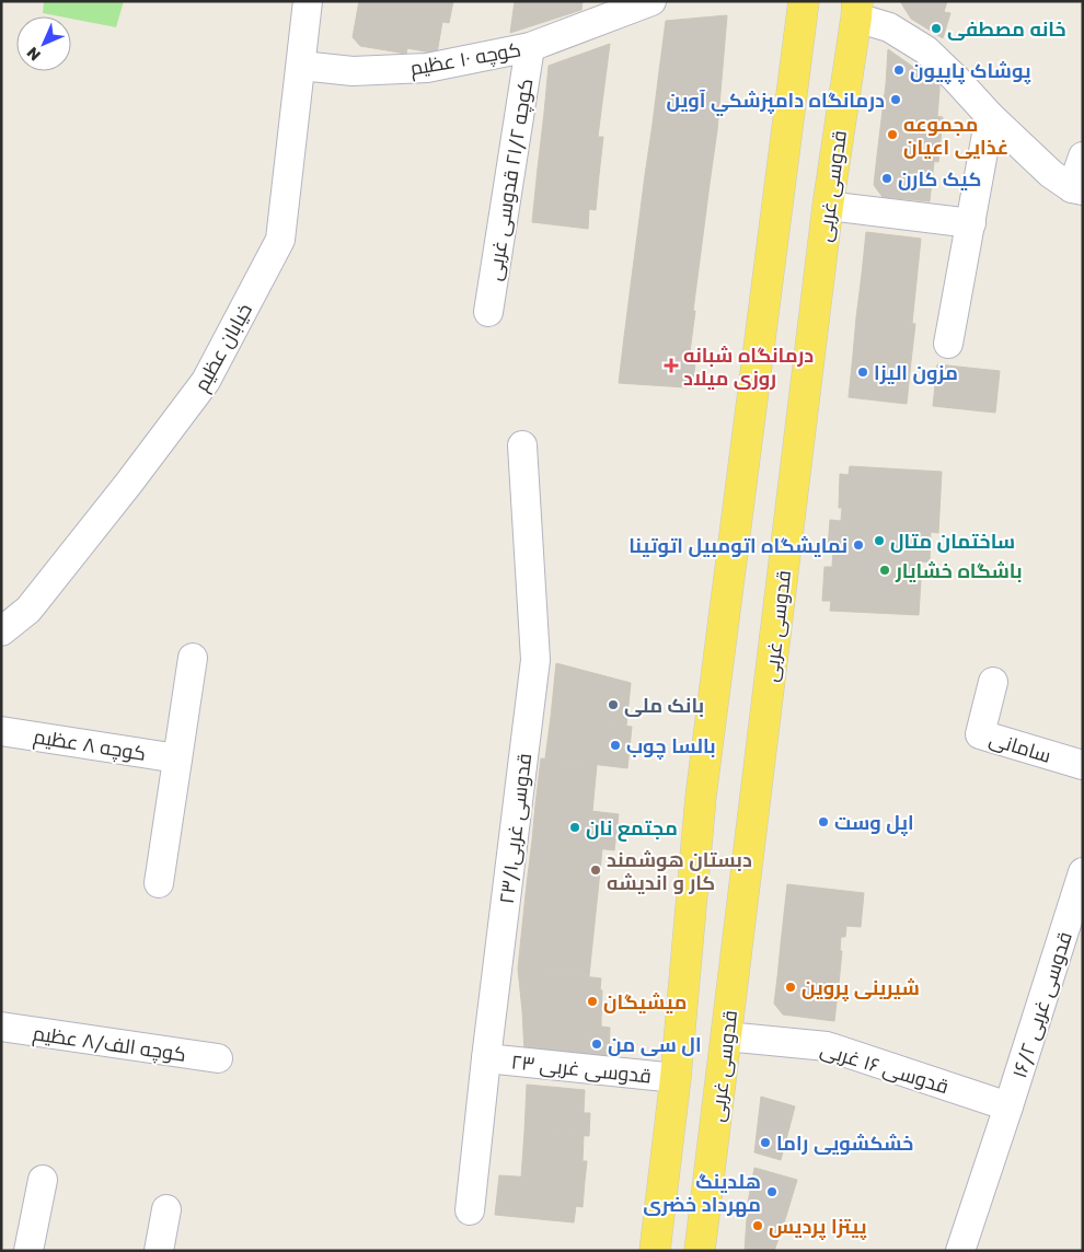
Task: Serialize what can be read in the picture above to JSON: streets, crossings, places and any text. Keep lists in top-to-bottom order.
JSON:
{
  "streets": {
    "main road": ["قدوسی غربی"],
    "street": [
      "کوچه ۱۰ عظیم",
      "کوچه ۲۱/۲ قدوسی غربی",
      "خیابان عظیم",
      "کوچه ۸ عظیم",
      "سامانی",
      "قدوسی غربی۲۳/۱",
      "۱۶/۲ قدوسی غربی",
      "کوچه الف/۸ عظیم",
      "قدوسی ۱۶ غربی",
      "۲۳ قدوسی غربی"
    ]
  },
  "crossings": [
    ["کوچه ۱۰ عظیم", "کوچه ۲۱/۲ قدوسی غربی"],
    ["کوچه ۱۰ عظیم", "خیابان عظیم"],
    ["قدوسی غربی", "قدوسی ۱۶ غربی"],
    ["قدوسی غربی۲۳/۱", "۲۳ قدوسی غربی"],
    ["۱۶/۲ قدوسی غربی", "قدوسی ۱۶ غربی"]
  ],
  "places": {
    "other": [
      "خانه مصطفی",
      "پوشاک پاپیون",
      "درمانگاه دامپزشكي آوين",
      "مجموعه غذایی اعیان",
      "کیک کارن",
      "مزون الیزا",
      "ساختمان متال",
      "نمایشگاه اتومبیل اتوتینا",
      "باشگاه خشایار",
      "بانک ملی",
      "بالسا چوب",
      "اپل وست",
      "مجتمع نان",
      "دبستان هوشمند کار و اندیشه",
      "شیرینی پروین",
      "میشیگان",
      "ال سی من",
      "خشکشویی راما",
      "هلدینگ مهرداد خضری",
      "پیتزا پردیس"
    ],
    "health": ["درمانگاه شبانه روزی میلاد"]
  },
  "north": "bottom left"
}
